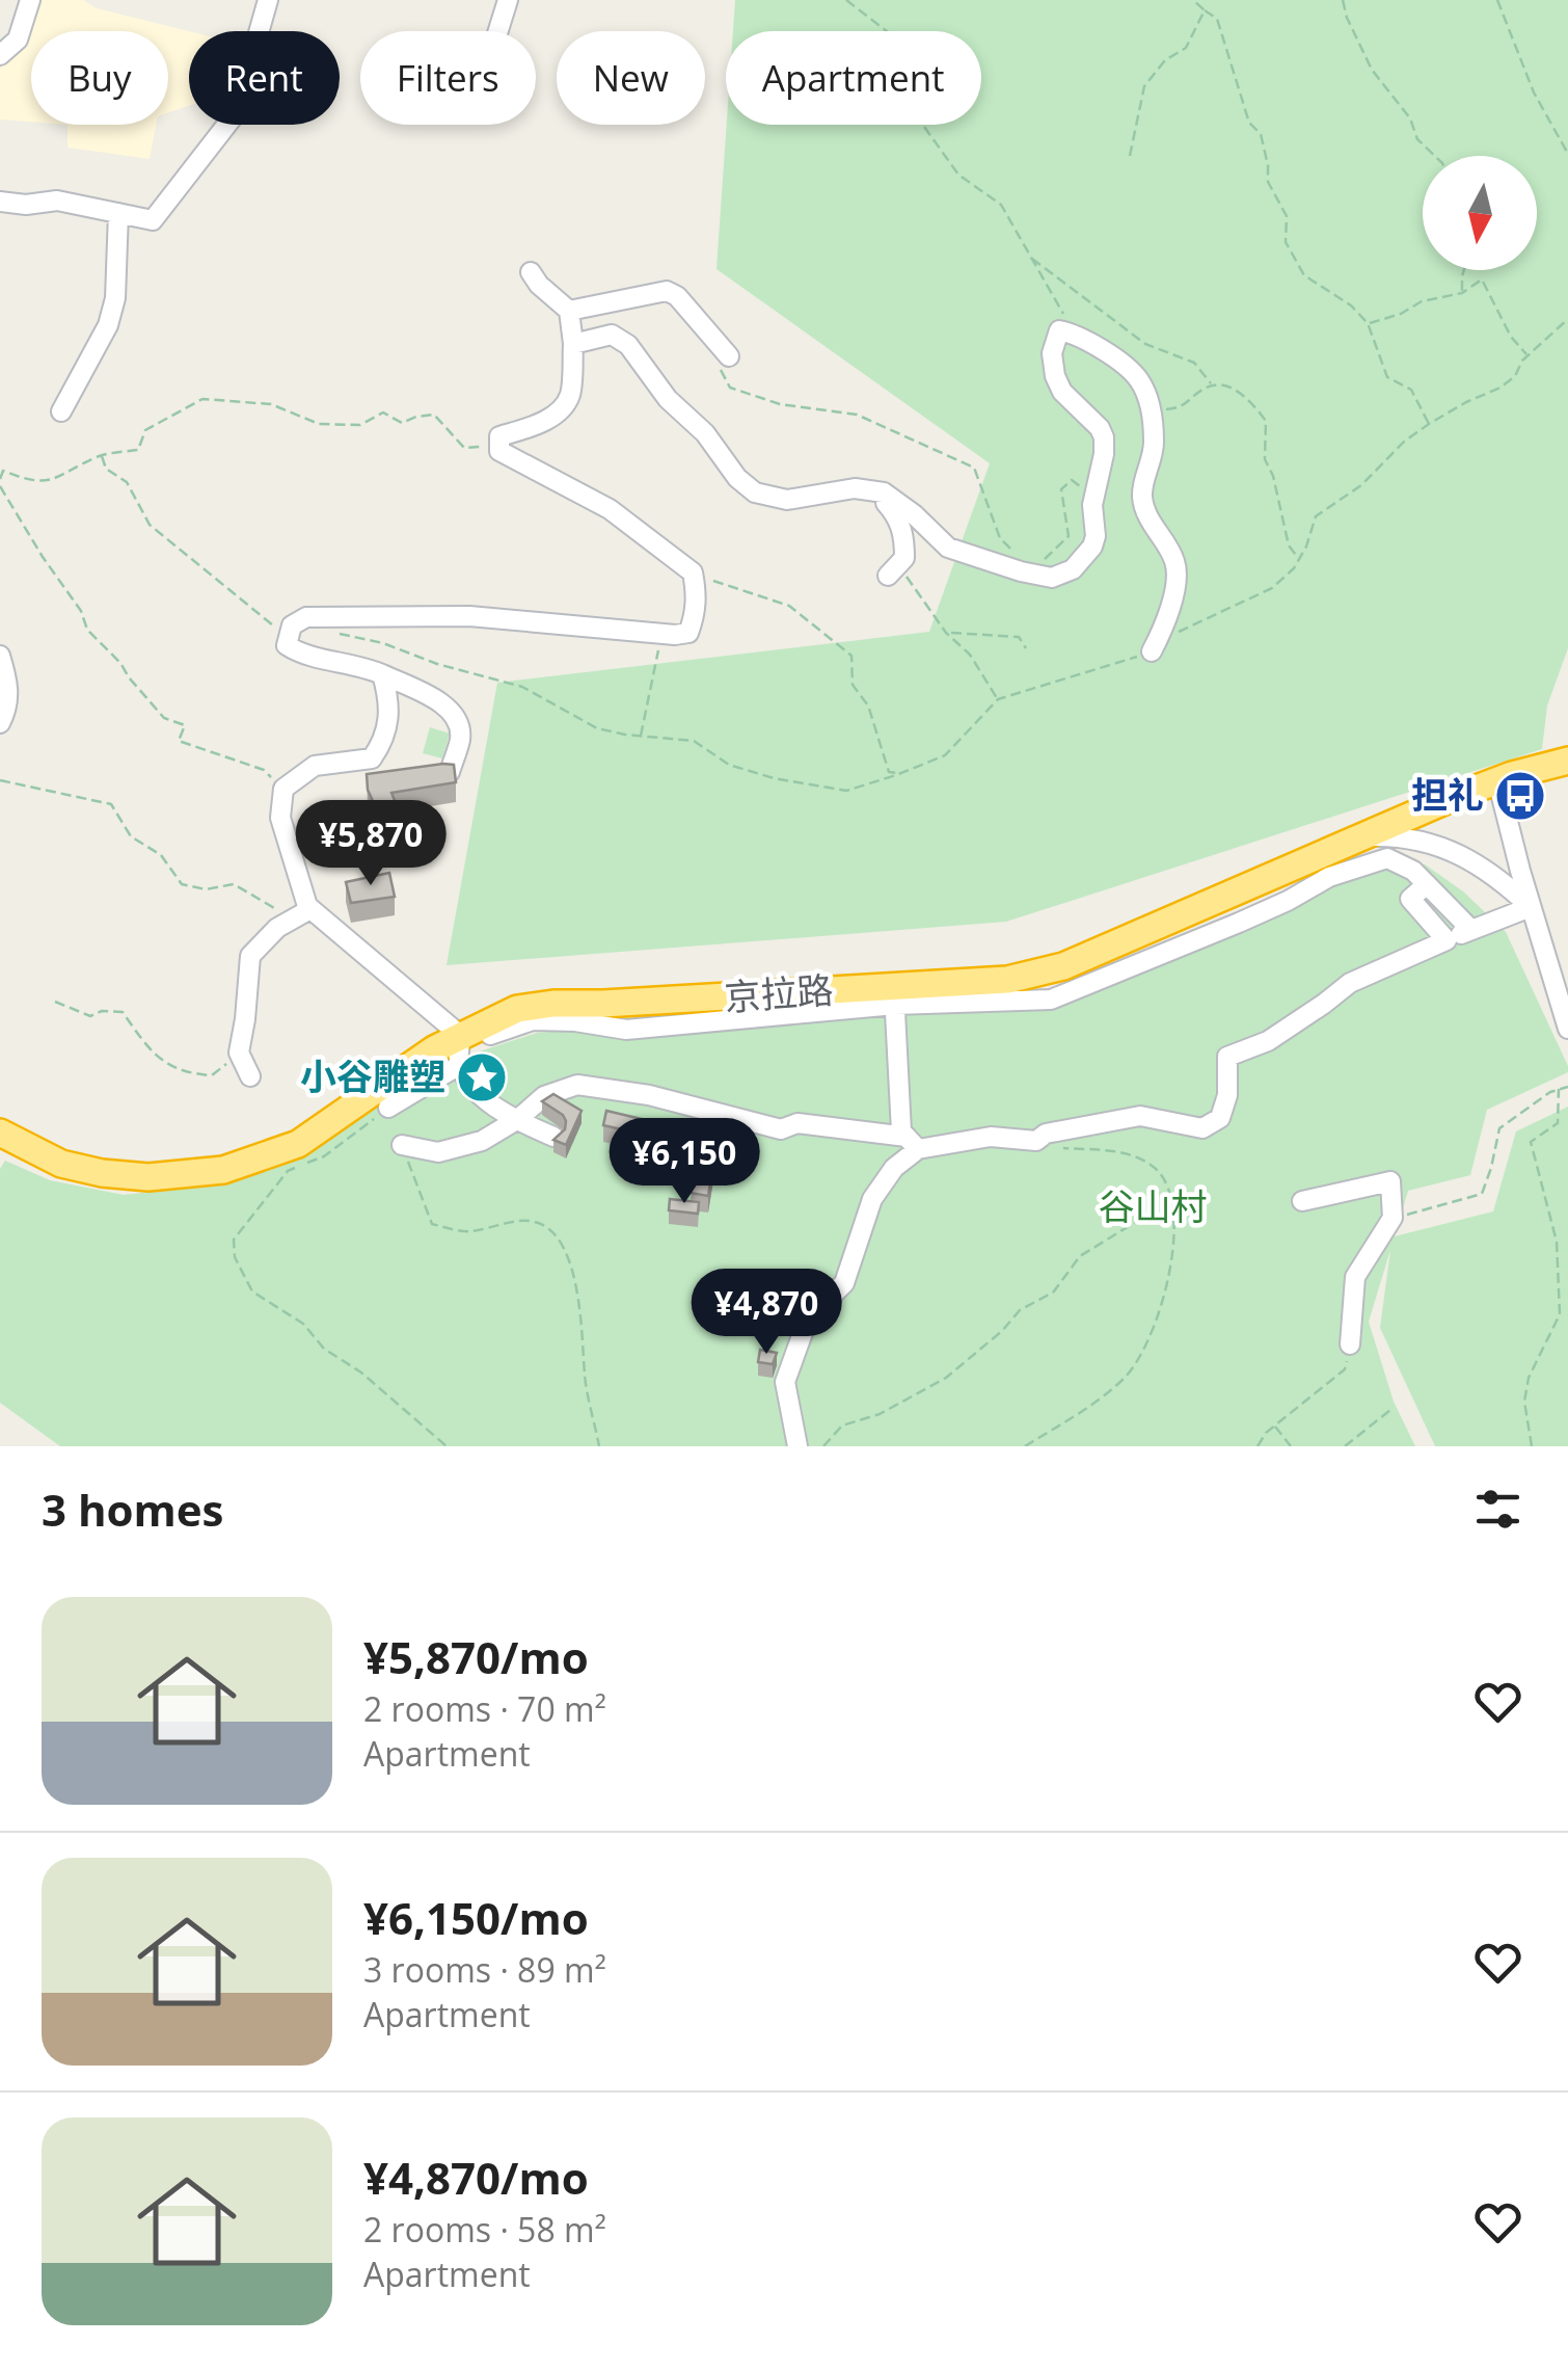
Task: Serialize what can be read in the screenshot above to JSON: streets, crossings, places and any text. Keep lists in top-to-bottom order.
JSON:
{
  "streets": {
    "highway": ["京拉路"]
  },
  "parks": ["谷山村"],
  "places": {
    "bus stop": ["担礼"],
    "place": ["小谷雕塑"]
  },
  "north": "bottom",
  "page": {
    "chip": [
      "Buy",
      "Rent",
      "Filters",
      "New",
      "Apartment"
    ],
    "price": ["¥5,870", "¥6,150", "¥4,870"],
    "heading": "3 homes",
    "list": [
      {
        "name": "¥5,870/mo",
        "note": "2 rooms · 70 m² · Apartment"
      },
      {
        "name": "¥6,150/mo",
        "note": "3 rooms · 89 m² · Apartment"
      },
      {
        "name": "¥4,870/mo",
        "note": "2 rooms · 58 m² · Apartment"
      }
    ]
  }
}
